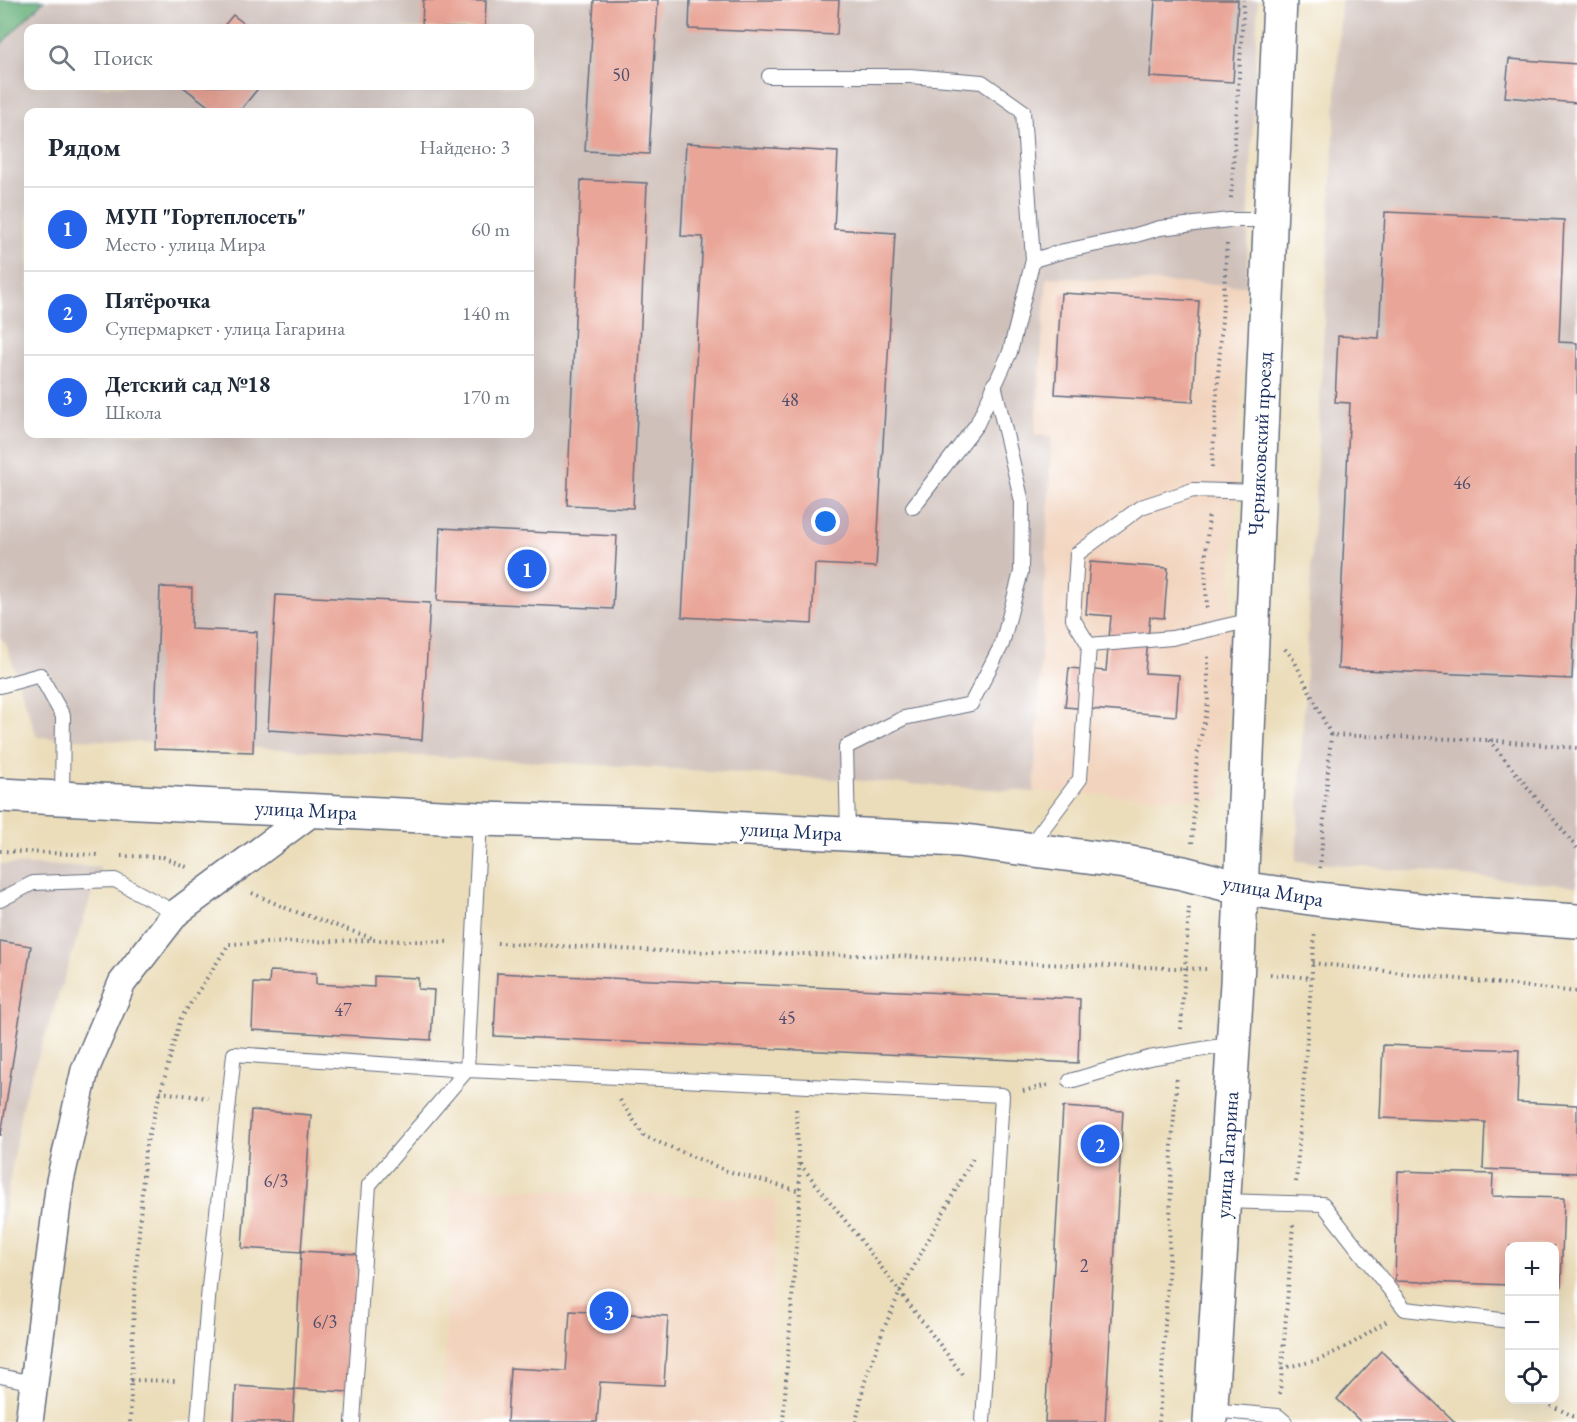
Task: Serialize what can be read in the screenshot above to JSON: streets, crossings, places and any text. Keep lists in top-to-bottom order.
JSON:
{
  "streets": {
    "main road": ["Черняковский проезд", "улица Мира", "улица Гагарина"]
  },
  "crossings": [
    ["Черняковский проезд", "улица Мира"],
    ["Черняковский проезд", "улица Гагарина"],
    ["улица Мира", "улица Гагарина"]
  ],
  "house_numbers": [
    "50",
    "48",
    "46",
    "47",
    "45",
    "6/3",
    "2",
    "6/3"
  ],
  "page": {
    "search": "Поиск",
    "heading": ["Рядом", "Найдено: 3"],
    "list": [
      {
        "mark": "1",
        "name": "МУП \"Гортеплосеть\"",
        "note": "Место · улица Мира",
        "value": "60 m"
      },
      {
        "mark": "2",
        "name": "Пятёрочка",
        "note": "Супермаркет · улица Гагарина",
        "value": "140 m"
      },
      {
        "mark": "3",
        "name": "Детский сад №18",
        "note": "Школа",
        "value": "170 m"
      }
    ],
    "pins": ["1", "2", "3"],
    "map_buttons": ["+", "−"]
  }
}
